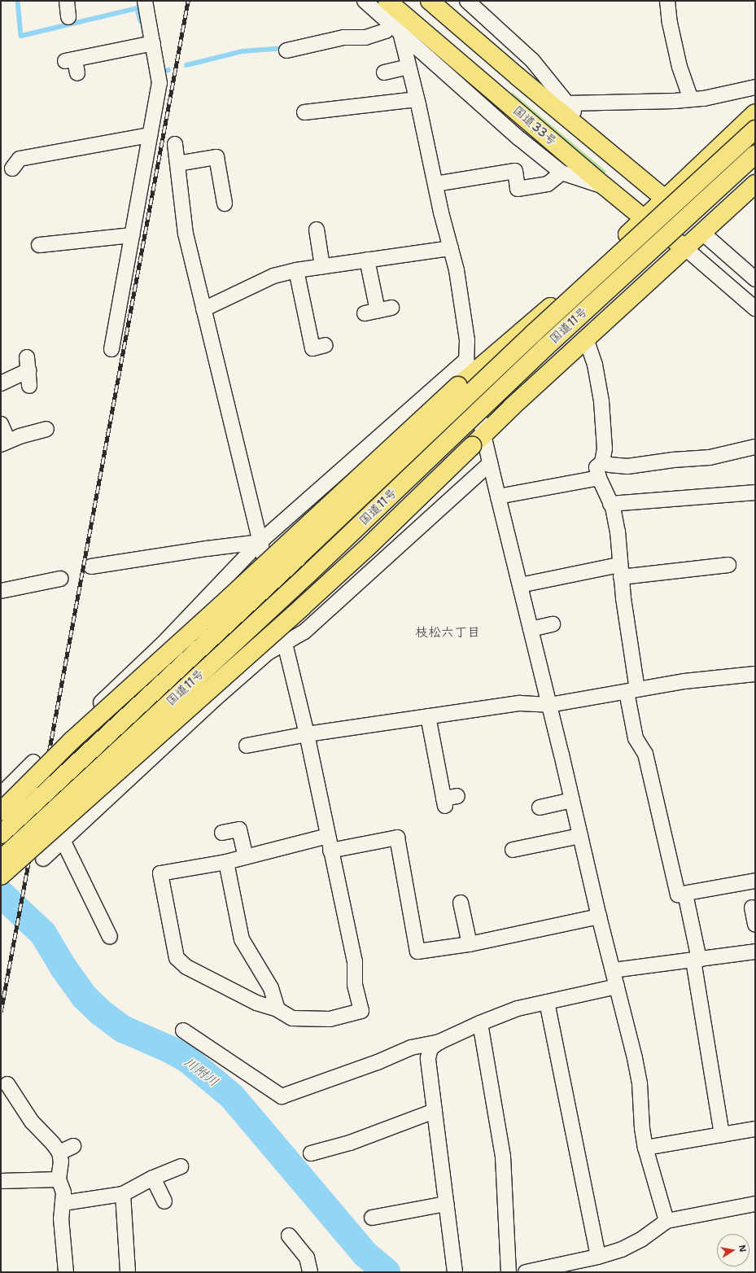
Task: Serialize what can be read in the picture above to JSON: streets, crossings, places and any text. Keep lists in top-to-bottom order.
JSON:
{
  "streets": {
    "highway": ["国道33号", "国道11号"]
  },
  "districts": ["枝松六丁目"],
  "water": ["川附川"],
  "north": "right"
}
